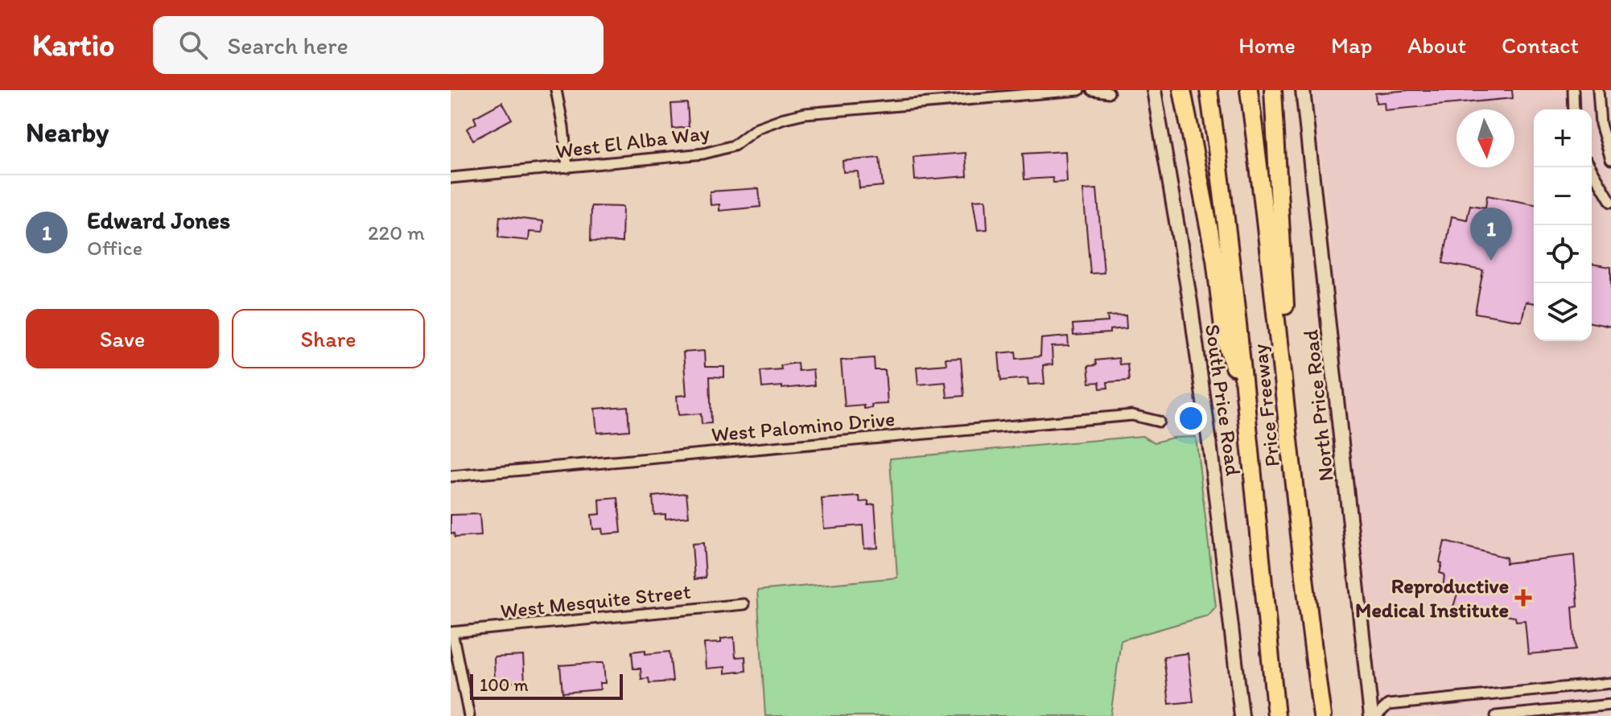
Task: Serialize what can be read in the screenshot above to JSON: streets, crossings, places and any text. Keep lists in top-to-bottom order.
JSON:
{
  "streets": {
    "highway": ["Price Freeway"],
    "main road": ["South Price Road", "North Price Road"],
    "street": ["West El Alba Way", "West Palomino Drive", "West Mesquite Street"]
  },
  "places": {
    "health": ["Reproductive Medical Institute"]
  },
  "scale_bar": "100 m",
  "north": "bottom",
  "page": {
    "header": "Kartio",
    "search": "Search here",
    "nav": [
      "Home",
      "Map",
      "About",
      "Contact"
    ],
    "heading": "Nearby",
    "map_buttons": ["+", "−"],
    "list": [
      {
        "mark": "1",
        "name": "Edward Jones",
        "note": "Office",
        "value": "220 m"
      }
    ],
    "pins": "1",
    "buttons": ["Save", "Share"],
    "scale": "100 m"
  }
}
